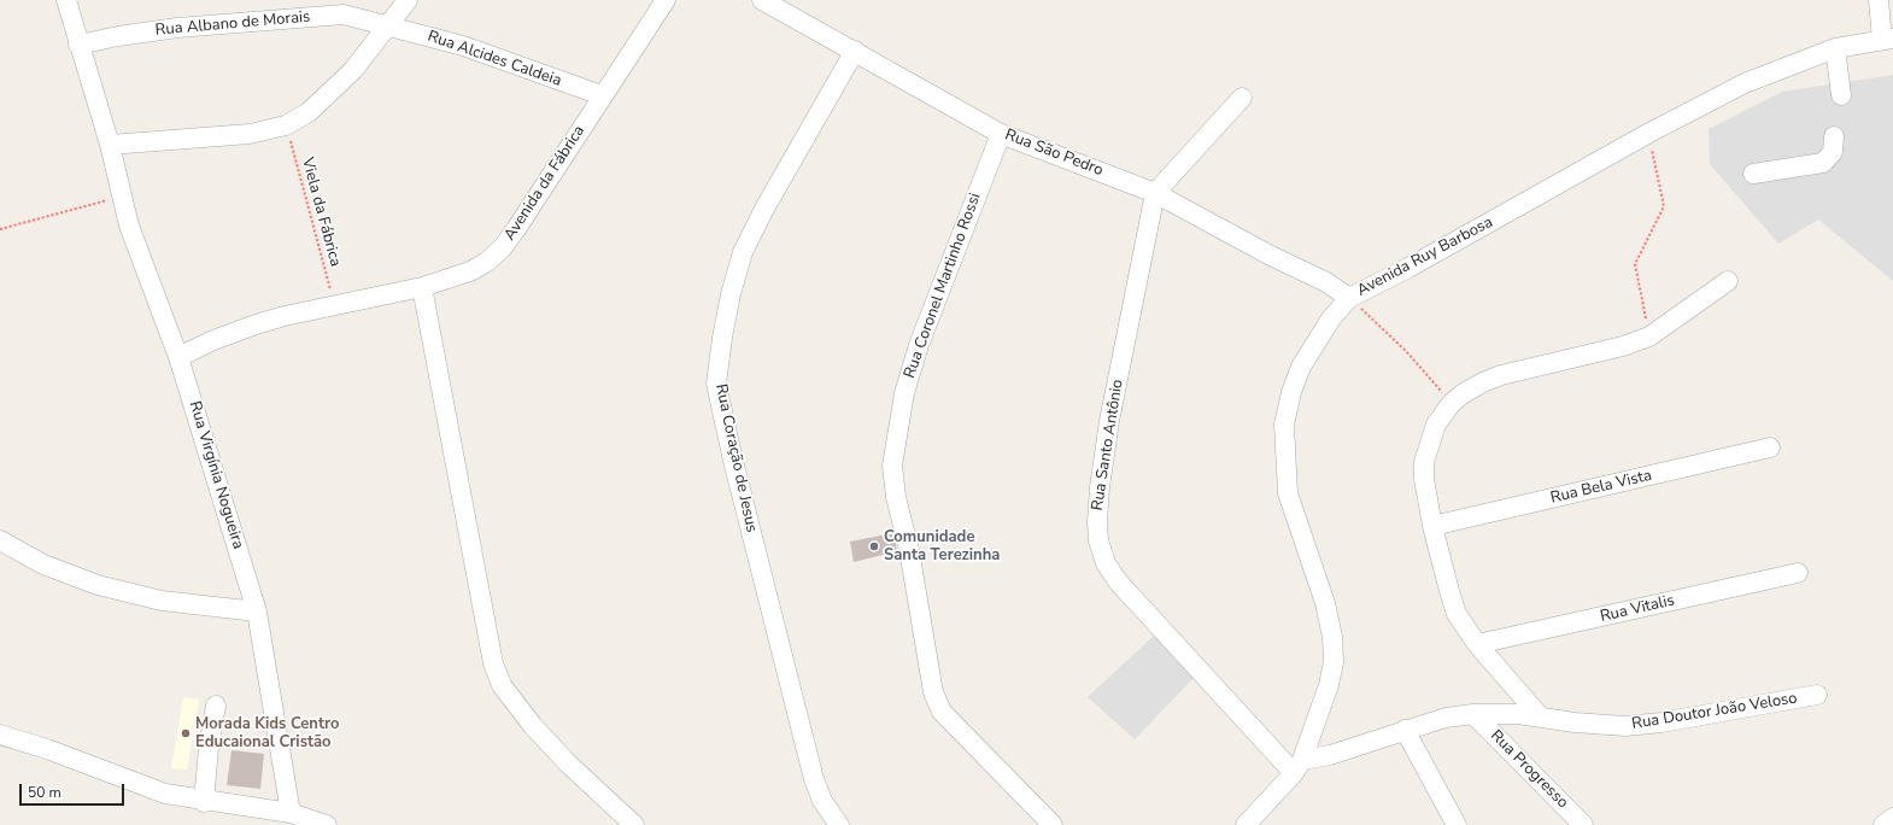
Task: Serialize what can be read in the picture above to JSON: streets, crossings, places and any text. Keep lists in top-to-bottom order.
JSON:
{
  "streets": {
    "street": [
      "Rua Albano de Morais",
      "Rua Alcides Caldeia",
      "Rua São Pedro",
      "Avenida da Fábrica",
      "Avenida Ruy Barbosa",
      "Rua Coronel Martinho Rossi",
      "Rua Santo Antônio",
      "Rua Coração de Jesus",
      "Rua Virgínia Nogueira",
      "Rua Bela Vista",
      "Rua Vitalis",
      "Rua Doutor João Veloso",
      "Rua Progresso"
    ],
    "path": ["Viela da Fábrica"]
  },
  "crossings": [
    ["Rua Albano de Morais", "Rua Alcides Caldeia"],
    ["Rua Albano de Morais", "Rua Virgínia Nogueira"],
    ["Rua Alcides Caldeia", "Avenida da Fábrica"],
    ["Rua São Pedro", "Avenida Ruy Barbosa"],
    ["Rua São Pedro", "Rua Coronel Martinho Rossi"],
    ["Rua São Pedro", "Rua Santo Antônio"],
    ["Rua São Pedro", "Rua Coração de Jesus"],
    ["Avenida da Fábrica", "Viela da Fábrica"],
    ["Avenida da Fábrica", "Rua Virgínia Nogueira"],
    ["Avenida Ruy Barbosa", "Rua Santo Antônio"],
    ["Avenida Ruy Barbosa", "Rua Doutor João Veloso"],
    ["Rua Santo Antônio", "Rua Doutor João Veloso"],
    ["Rua Doutor João Veloso", "Rua Progresso"]
  ],
  "places": ["Comunidade Santa Terezinha", "Morada Kids Centro Educaional Cristão"],
  "scale_bar": "50 m"
}
